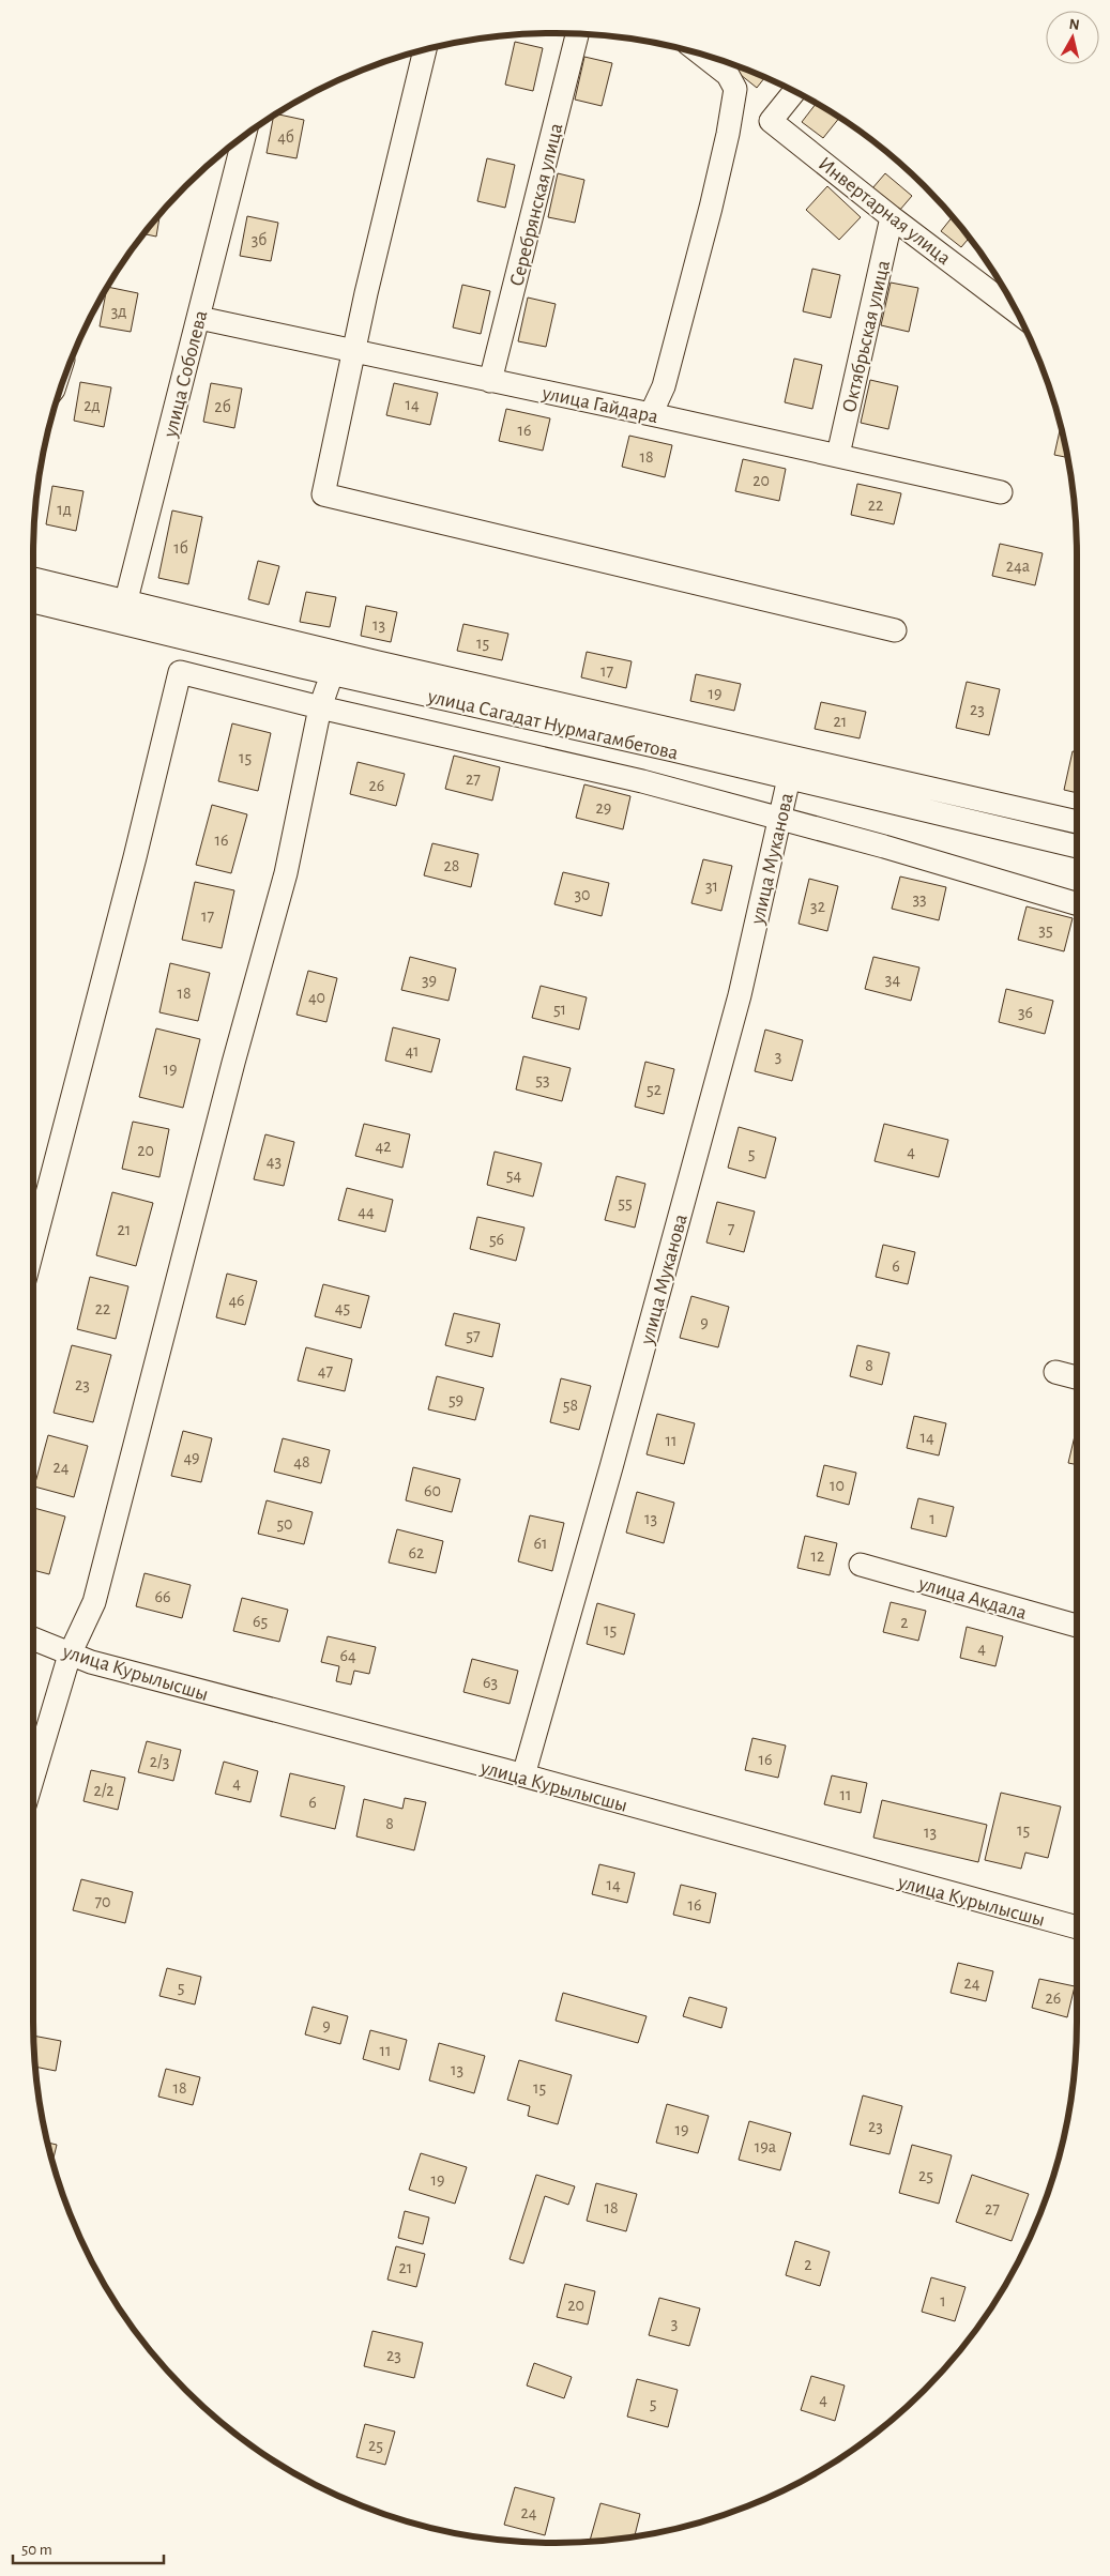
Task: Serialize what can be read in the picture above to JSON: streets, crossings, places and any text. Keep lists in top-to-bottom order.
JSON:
{
  "streets": {
    "street": [
      "Серебрянская улица",
      "Инвертарная улица",
      "Октябрьская улица",
      "улица Соболева",
      "улица Гайдара",
      "улица Сагадат Нурмагамбетова",
      "улица Муканова",
      "улица Акдала",
      "улица Курылысшы"
    ]
  },
  "crossings": [
    ["Серебрянская улица", "улица Гайдара"],
    ["Инвертарная улица", "Октябрьская улица"],
    ["Октябрьская улица", "улица Гайдара"],
    ["улица Соболева", "улица Гайдара"],
    ["улица Соболева", "улица Сагадат Нурмагамбетова"],
    ["улица Сагадат Нурмагамбетова", "улица Муканова"],
    ["улица Муканова", "улица Курылысшы"]
  ],
  "house_numbers": [
    "4б",
    "3б",
    "3д",
    "14",
    "2д",
    "2б",
    "16",
    "18",
    "20",
    "22",
    "1д",
    "1б",
    "24а",
    "13",
    "15",
    "17",
    "19",
    "23",
    "21",
    "15",
    "27",
    "26",
    "29",
    "16",
    "28",
    "31",
    "30",
    "33",
    "32",
    "17",
    "35",
    "34",
    "39",
    "18",
    "40",
    "51",
    "36",
    "41",
    "3",
    "19",
    "53",
    "52",
    "42",
    "20",
    "4",
    "5",
    "43",
    "54",
    "55",
    "44",
    "7",
    "21",
    "56",
    "6",
    "46",
    "45",
    "22",
    "9",
    "57",
    "8",
    "47",
    "23",
    "59",
    "58",
    "14",
    "11",
    "49",
    "48",
    "24",
    "10",
    "60",
    "13",
    "1",
    "50",
    "61",
    "62",
    "12",
    "66",
    "65",
    "2",
    "15",
    "4",
    "64",
    "63",
    "16",
    "2/3",
    "4",
    "2/2",
    "11",
    "6",
    "8",
    "15",
    "13",
    "14",
    "70",
    "16",
    "24",
    "5",
    "26",
    "9",
    "11",
    "13",
    "18",
    "15",
    "23",
    "19",
    "19а",
    "25",
    "19",
    "18",
    "27",
    "2",
    "21",
    "1",
    "20",
    "3",
    "23",
    "4",
    "5",
    "25",
    "24"
  ],
  "scale_bar": "50 m",
  "north": "top"
}
